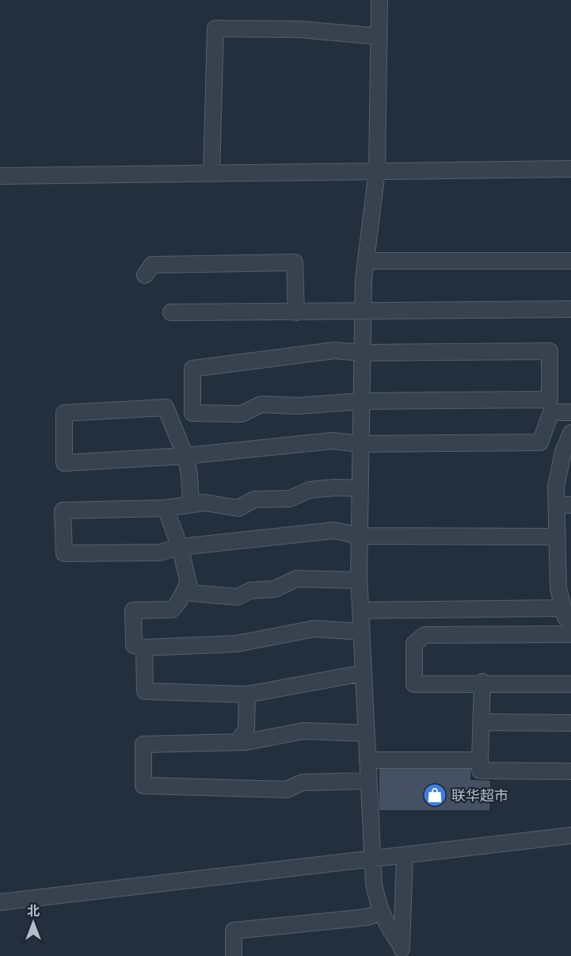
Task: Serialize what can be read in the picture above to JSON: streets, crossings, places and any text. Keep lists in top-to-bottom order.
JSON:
{
  "places": {
    "shop": ["联华超市"]
  },
  "north": "top"
}
